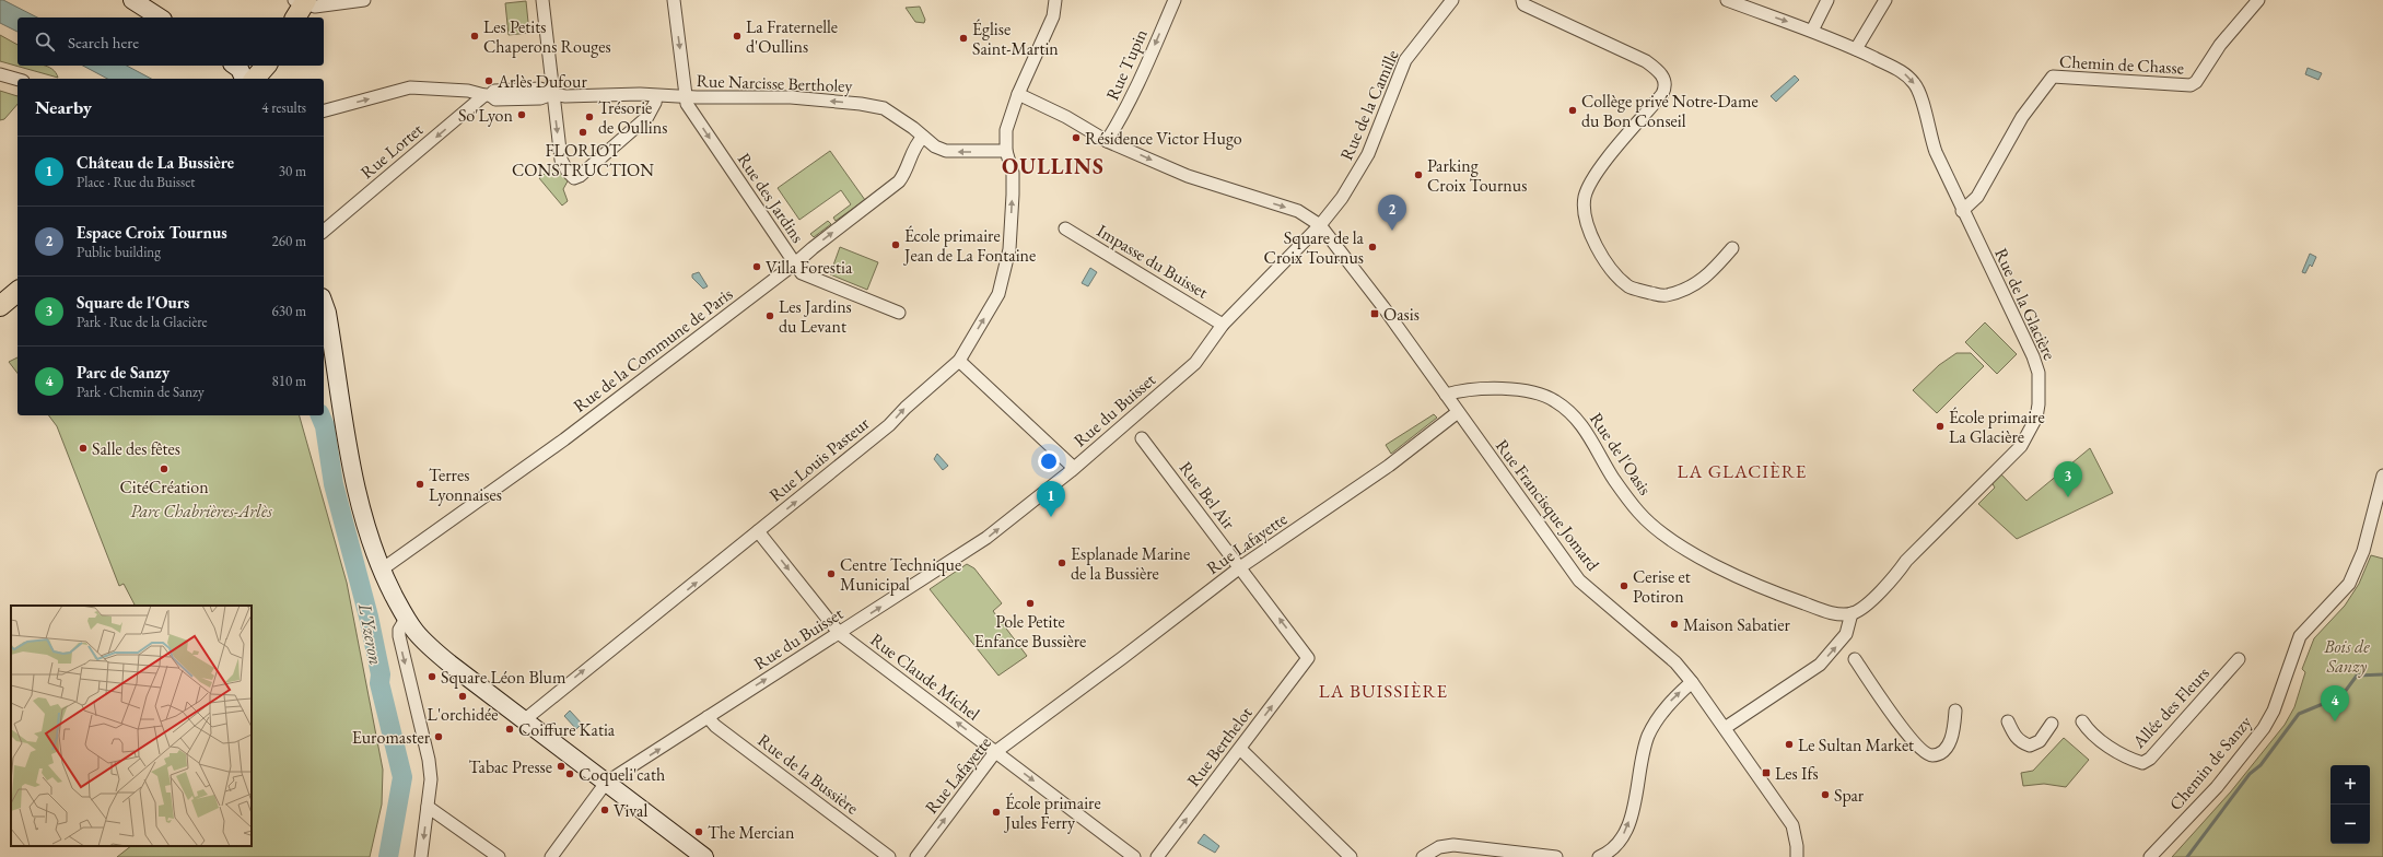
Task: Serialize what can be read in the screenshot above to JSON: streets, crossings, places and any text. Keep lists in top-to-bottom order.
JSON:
{
  "streets": {
    "street": [
      "Rue Tupin",
      "Chemin de Chasse",
      "Rue Narcisse Bertholey",
      "Rue de la Camille",
      "Rue Lortet",
      "Rue des Jardins",
      "Impasse du Buisset",
      "Rue de la Glacière",
      "Rue de la Commune de Paris",
      "Rue du Buisset",
      "Rue de l'Oasis",
      "Rue Louis Pasteur",
      "Rue Bel Air",
      "Rue Francisque Jomard",
      "Rue Lafayette",
      "Rue Claude Michel",
      "Allée des Fleurs",
      "Rue Berthelot",
      "Chemin de Sanzy",
      "Rue de la Bussière"
    ]
  },
  "crossings": [
    ["Rue Tupin", "Rue Francisque Jomard"],
    ["Chemin de Chasse", "Rue de la Glacière"],
    ["Rue Narcisse Bertholey", "Rue Lortet"],
    ["Rue Narcisse Bertholey", "Rue des Jardins"],
    ["Rue Narcisse Bertholey", "Rue de la Commune de Paris"],
    ["Rue Narcisse Bertholey", "Rue Louis Pasteur"],
    ["Rue de la Camille", "Rue du Buisset"],
    ["Rue de la Camille", "Rue Francisque Jomard"],
    ["Rue des Jardins", "Rue de la Commune de Paris"],
    ["Impasse du Buisset", "Rue du Buisset"],
    ["Rue de la Glacière", "Rue de l'Oasis"],
    ["Rue du Buisset", "Rue Francisque Jomard"],
    ["Rue du Buisset", "Rue Claude Michel"],
    ["Rue du Buisset", "Rue de la Bussière"],
    ["Rue de l'Oasis", "Rue Francisque Jomard"],
    ["Rue Louis Pasteur", "Rue Francisque Jomard"],
    ["Rue Louis Pasteur", "Rue Claude Michel"],
    ["Rue Bel Air", "Rue Lafayette"],
    ["Rue Bel Air", "Rue Berthelot"],
    ["Rue Francisque Jomard", "Rue Lafayette"],
    ["Rue Lafayette", "Rue Claude Michel"]
  ],
  "one_way": [
    "Rue Tupin",
    "Rue Lortet",
    "Rue des Jardins",
    "Rue du Buisset",
    "Rue Louis Pasteur",
    "Rue Bel Air",
    "Rue Berthelot"
  ],
  "districts": ["OULLINS", "LA GLACIÈRE", "LA BUISSIÈRE"],
  "water": ["L'Yzeron"],
  "parks": ["Parc Chabrières-Arlès", "Bois de Sanzy"],
  "places": {
    "other": [
      "Les Petits Chaperons Rouges",
      "La Fraternelle d'Oullins",
      "Église Saint-Martin",
      "Arlès Dufour",
      "Collège privé Notre-Dame du Bon Conseil",
      "So'Lyon",
      "Trésorie de Oullins",
      "FLORIOT CONSTRUCTION",
      "Résidence Victor Hugo",
      "Parking Croix Tournus",
      "École primaire Jean de La Fontaine",
      "Square de la Croix Tournus",
      "Villa Forestia",
      "Les Jardins du Levant",
      "École primaire La Glacière",
      "Salle des fêtes",
      "CitéCréation",
      "Terres Lyonnaises",
      "Esplanade Marine de la Bussière",
      "Centre Technique Municipal",
      "Cerise et Potiron",
      "Pole Petite Enfance Bussière",
      "Maison Sabatier",
      "Square Léon Blum",
      "L'orchidée",
      "Coiffure Katia",
      "Euromaster",
      "Le Sultan Market",
      "Tabac Presse",
      "Coqueli'cath",
      "Spar",
      "Vival",
      "École primaire Jules Ferry",
      "The Mercian"
    ],
    "transit": ["Oasis", "Les Ifs"]
  },
  "page": {
    "search": "Search here",
    "heading": ["Nearby", "4 results"],
    "list": [
      {
        "mark": "1",
        "name": "Château de La Bussière",
        "note": "Place · Rue du Buisset",
        "value": "30 m"
      },
      {
        "mark": "2",
        "name": "Espace Croix Tournus",
        "note": "Public building",
        "value": "260 m"
      },
      {
        "mark": "3",
        "name": "Square de l'Ours",
        "note": "Park · Rue de la Glacière",
        "value": "630 m"
      },
      {
        "mark": "4",
        "name": "Parc de Sanzy",
        "note": "Park · Chemin de Sanzy",
        "value": "810 m"
      }
    ],
    "pins": [
      "2",
      "3",
      "1",
      "4"
    ],
    "map_buttons": ["+", "−"]
  }
}
